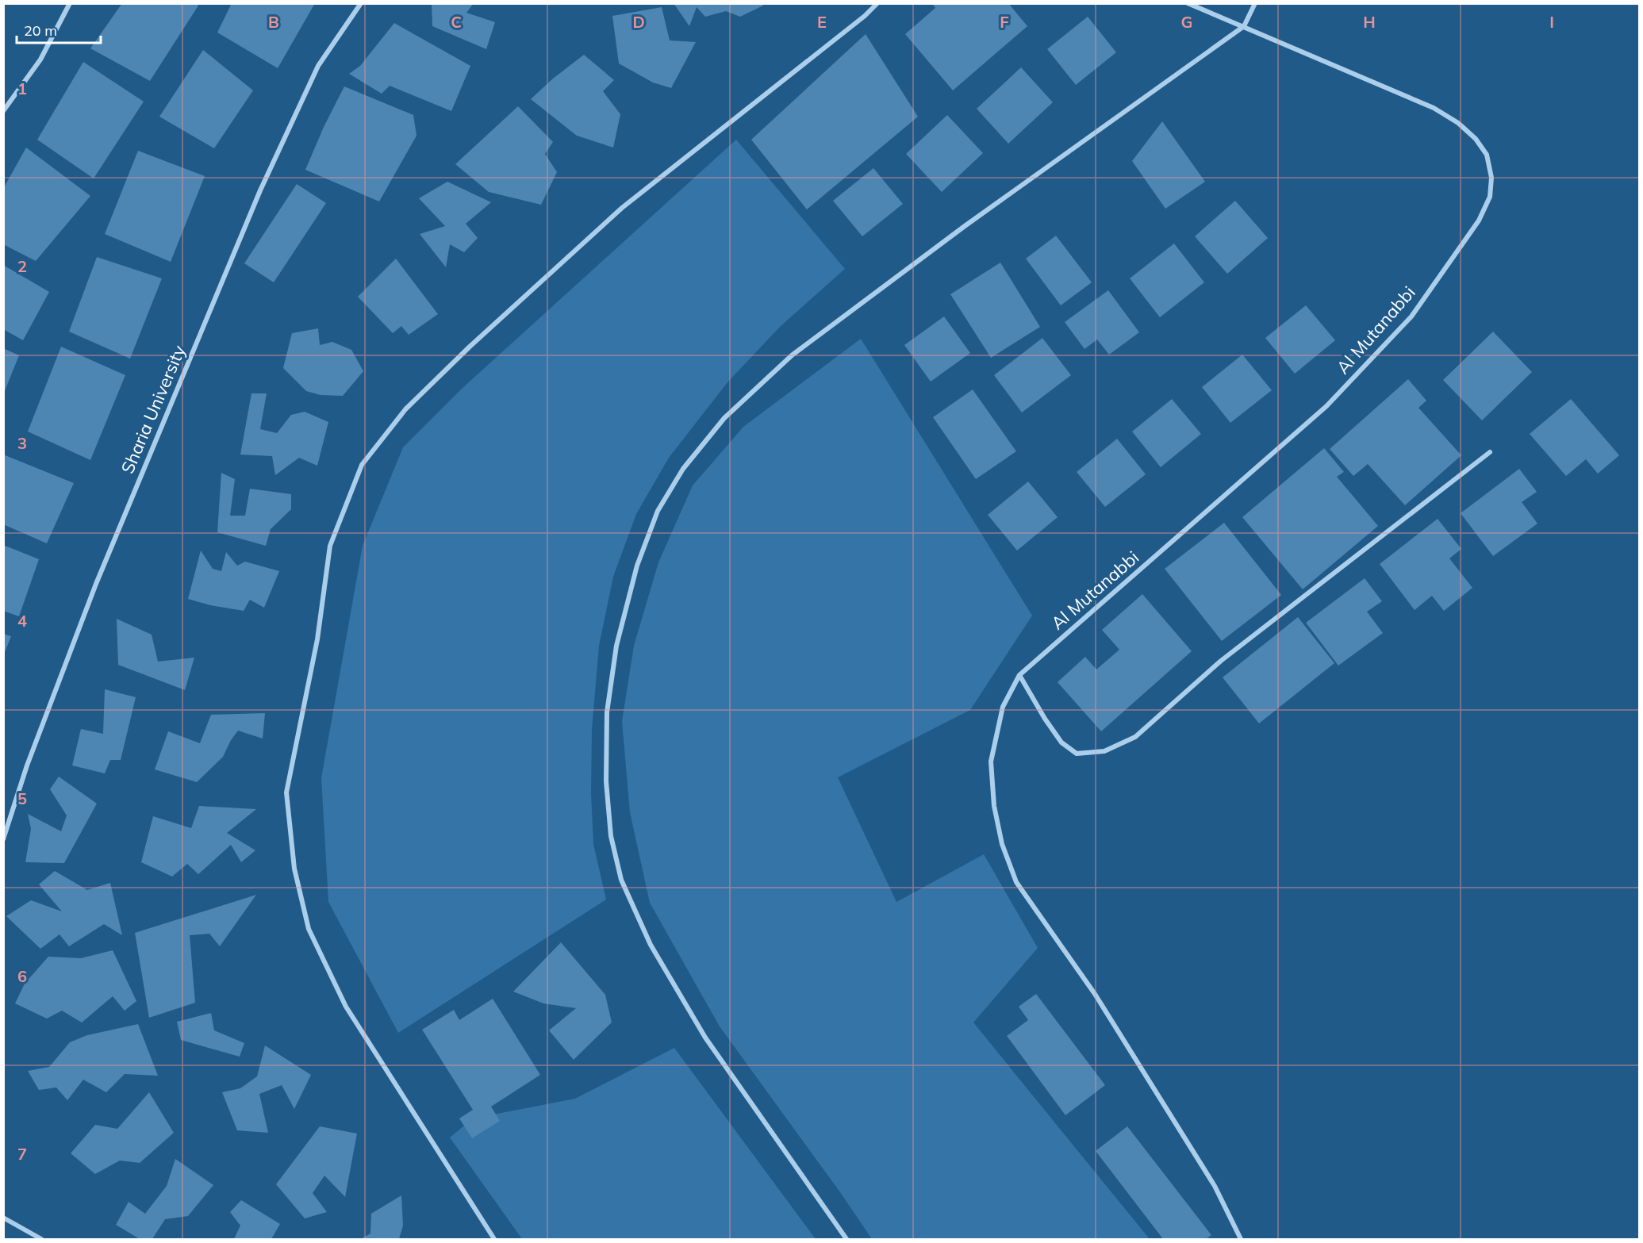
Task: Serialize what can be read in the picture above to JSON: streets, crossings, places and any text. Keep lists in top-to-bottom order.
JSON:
{
  "streets": {
    "street": ["Al Mutanabbi", "Sharia University"]
  },
  "scale_bar": "20 m",
  "grid": {
    "columns": [
      "B",
      "C",
      "D",
      "E",
      "F",
      "G",
      "H",
      "I"
    ],
    "rows": [
      "1",
      "2",
      "3",
      "4",
      "5",
      "6",
      "7"
    ]
  }
}
